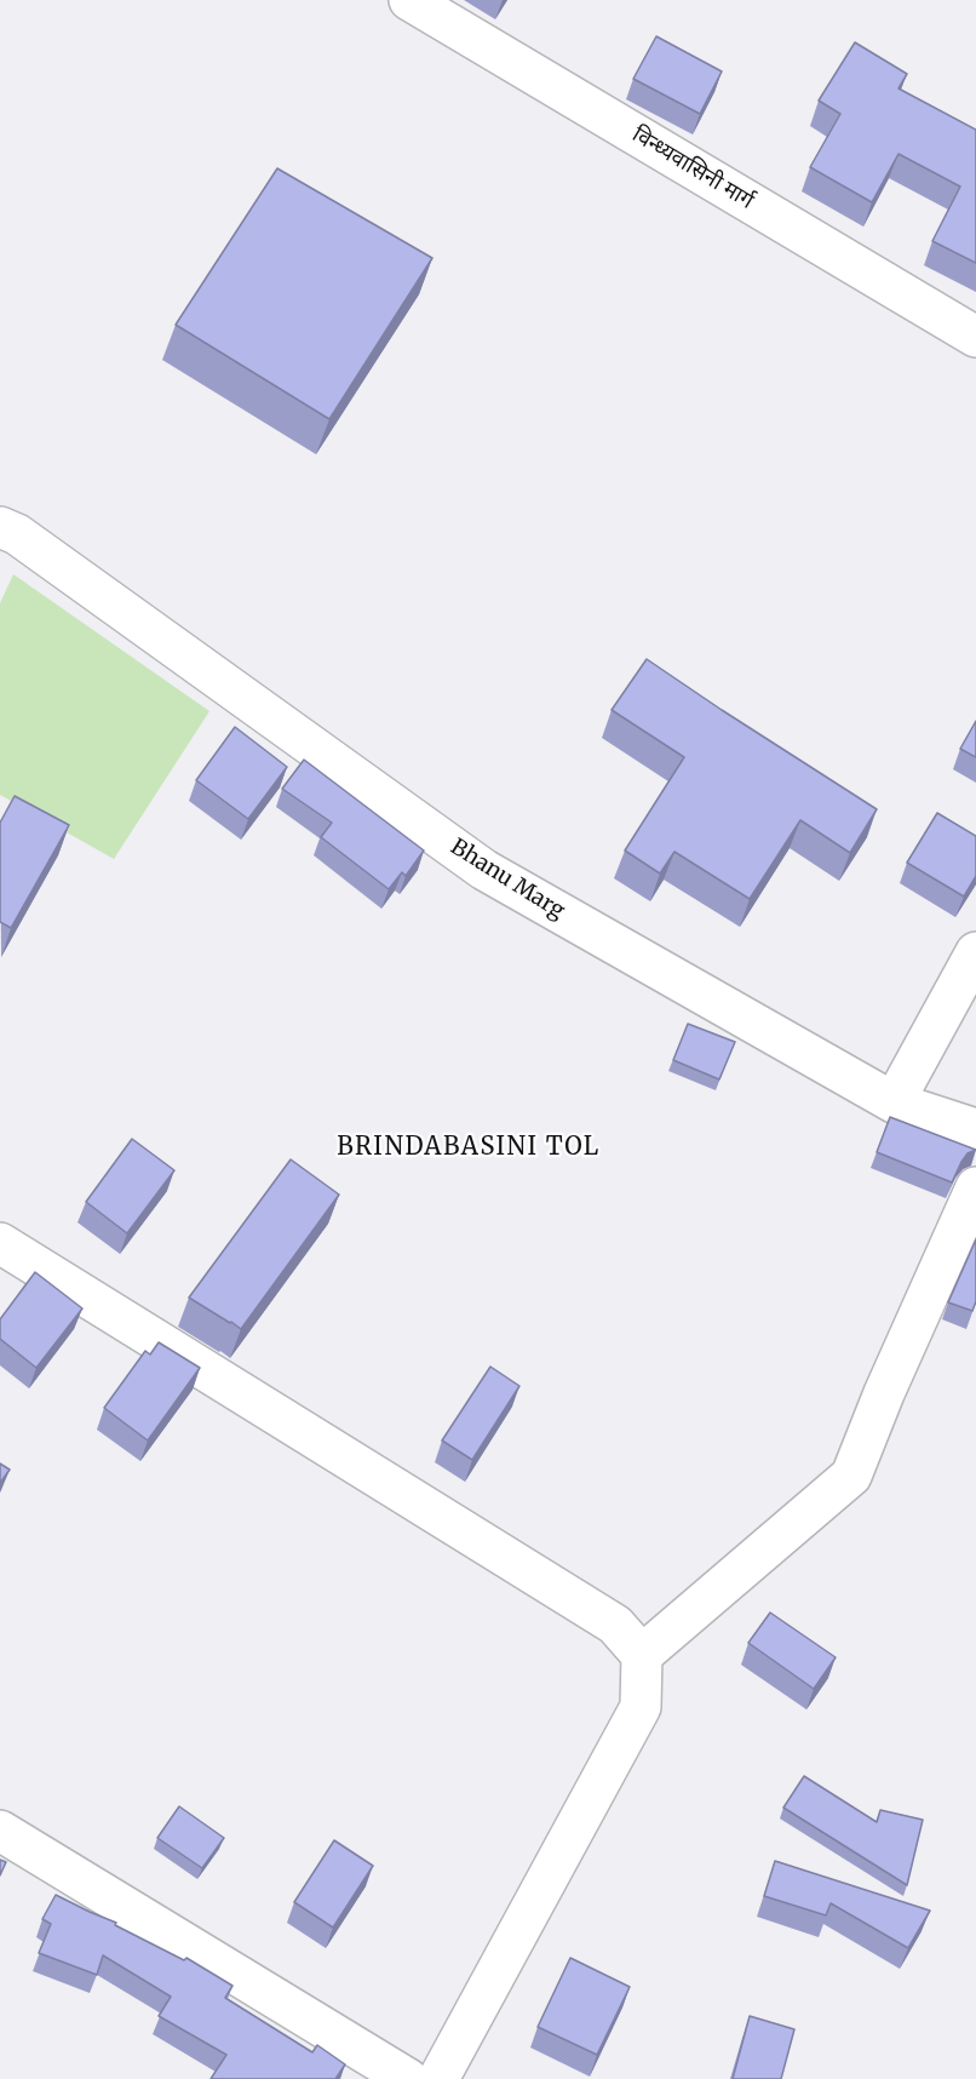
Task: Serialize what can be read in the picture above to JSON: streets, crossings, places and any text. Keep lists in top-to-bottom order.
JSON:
{
  "streets": {
    "street": ["विन्ध्यवासिनी मार्ग", "Bhanu Marg"]
  },
  "districts": ["BRINDABASINI TOL"]
}
